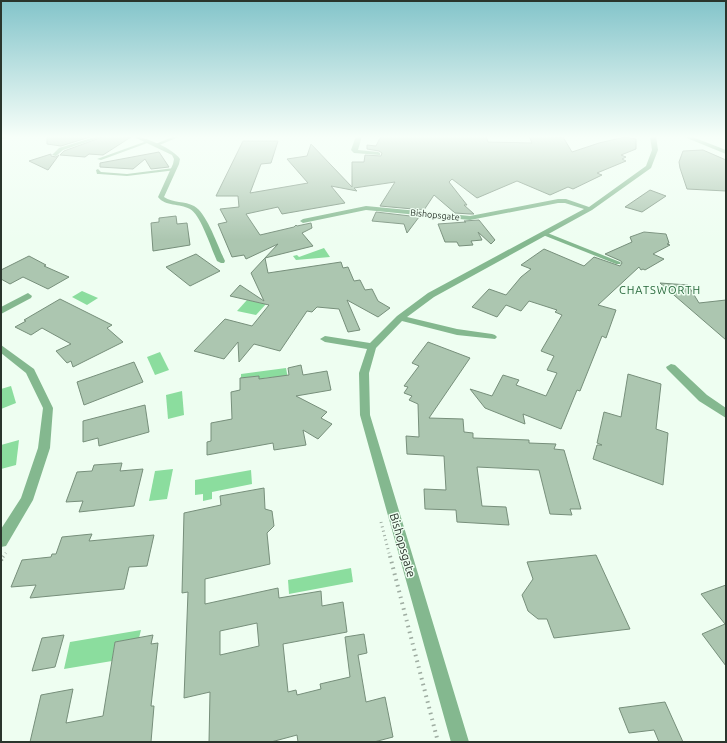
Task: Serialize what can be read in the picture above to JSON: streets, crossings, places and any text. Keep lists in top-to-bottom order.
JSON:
{
  "streets": {
    "street": ["Bishopsgate"]
  },
  "districts": ["CHATSWORTH"]
}
